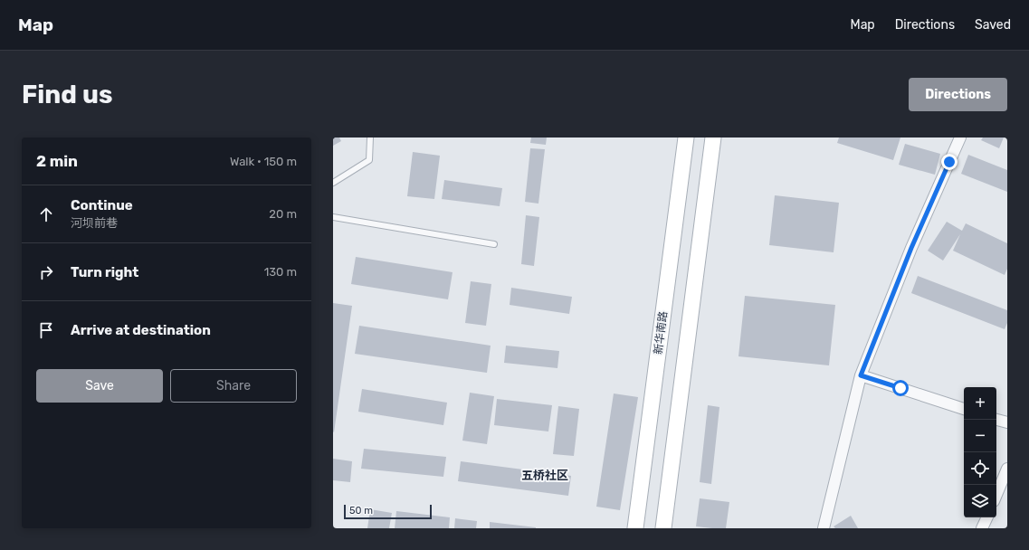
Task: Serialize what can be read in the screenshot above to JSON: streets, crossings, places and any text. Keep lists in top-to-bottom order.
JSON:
{
  "streets": {
    "main road": ["新华南路"]
  },
  "districts": ["五桥社区"],
  "scale_bar": "50 m",
  "page": {
    "header": "Map",
    "nav": ["Map", "Directions", "Saved"],
    "buttons": [
      "Directions",
      ["Save", "Share"]
    ],
    "title": "Find us",
    "heading": ["2 min", "Walk · 150 m"],
    "list": [
      ["Continue", "河坝前巷", "20 m"],
      ["Turn right", "130 m"],
      "Arrive at destination"
    ],
    "map_buttons": ["+", "−"],
    "scale": "50 m"
  }
}
